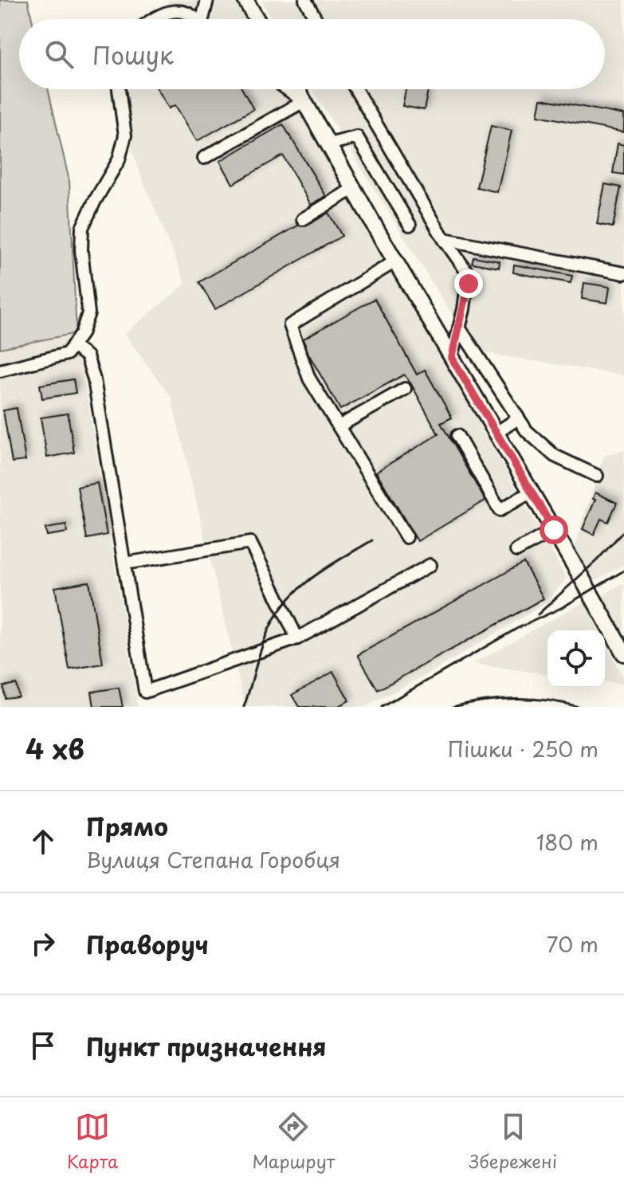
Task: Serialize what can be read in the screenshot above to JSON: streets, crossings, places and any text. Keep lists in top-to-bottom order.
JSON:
{
  "page": {
    "search": "Пошук",
    "heading": ["4 хв", "Пішки · 250 m"],
    "list": [
      ["Прямо", "Вулиця Степана Горобця", "180 m"],
      ["Праворуч", "70 m"],
      "Пункт призначення"
    ],
    "nav": ["Карта", "Маршрут", "Збережені"]
  }
}
